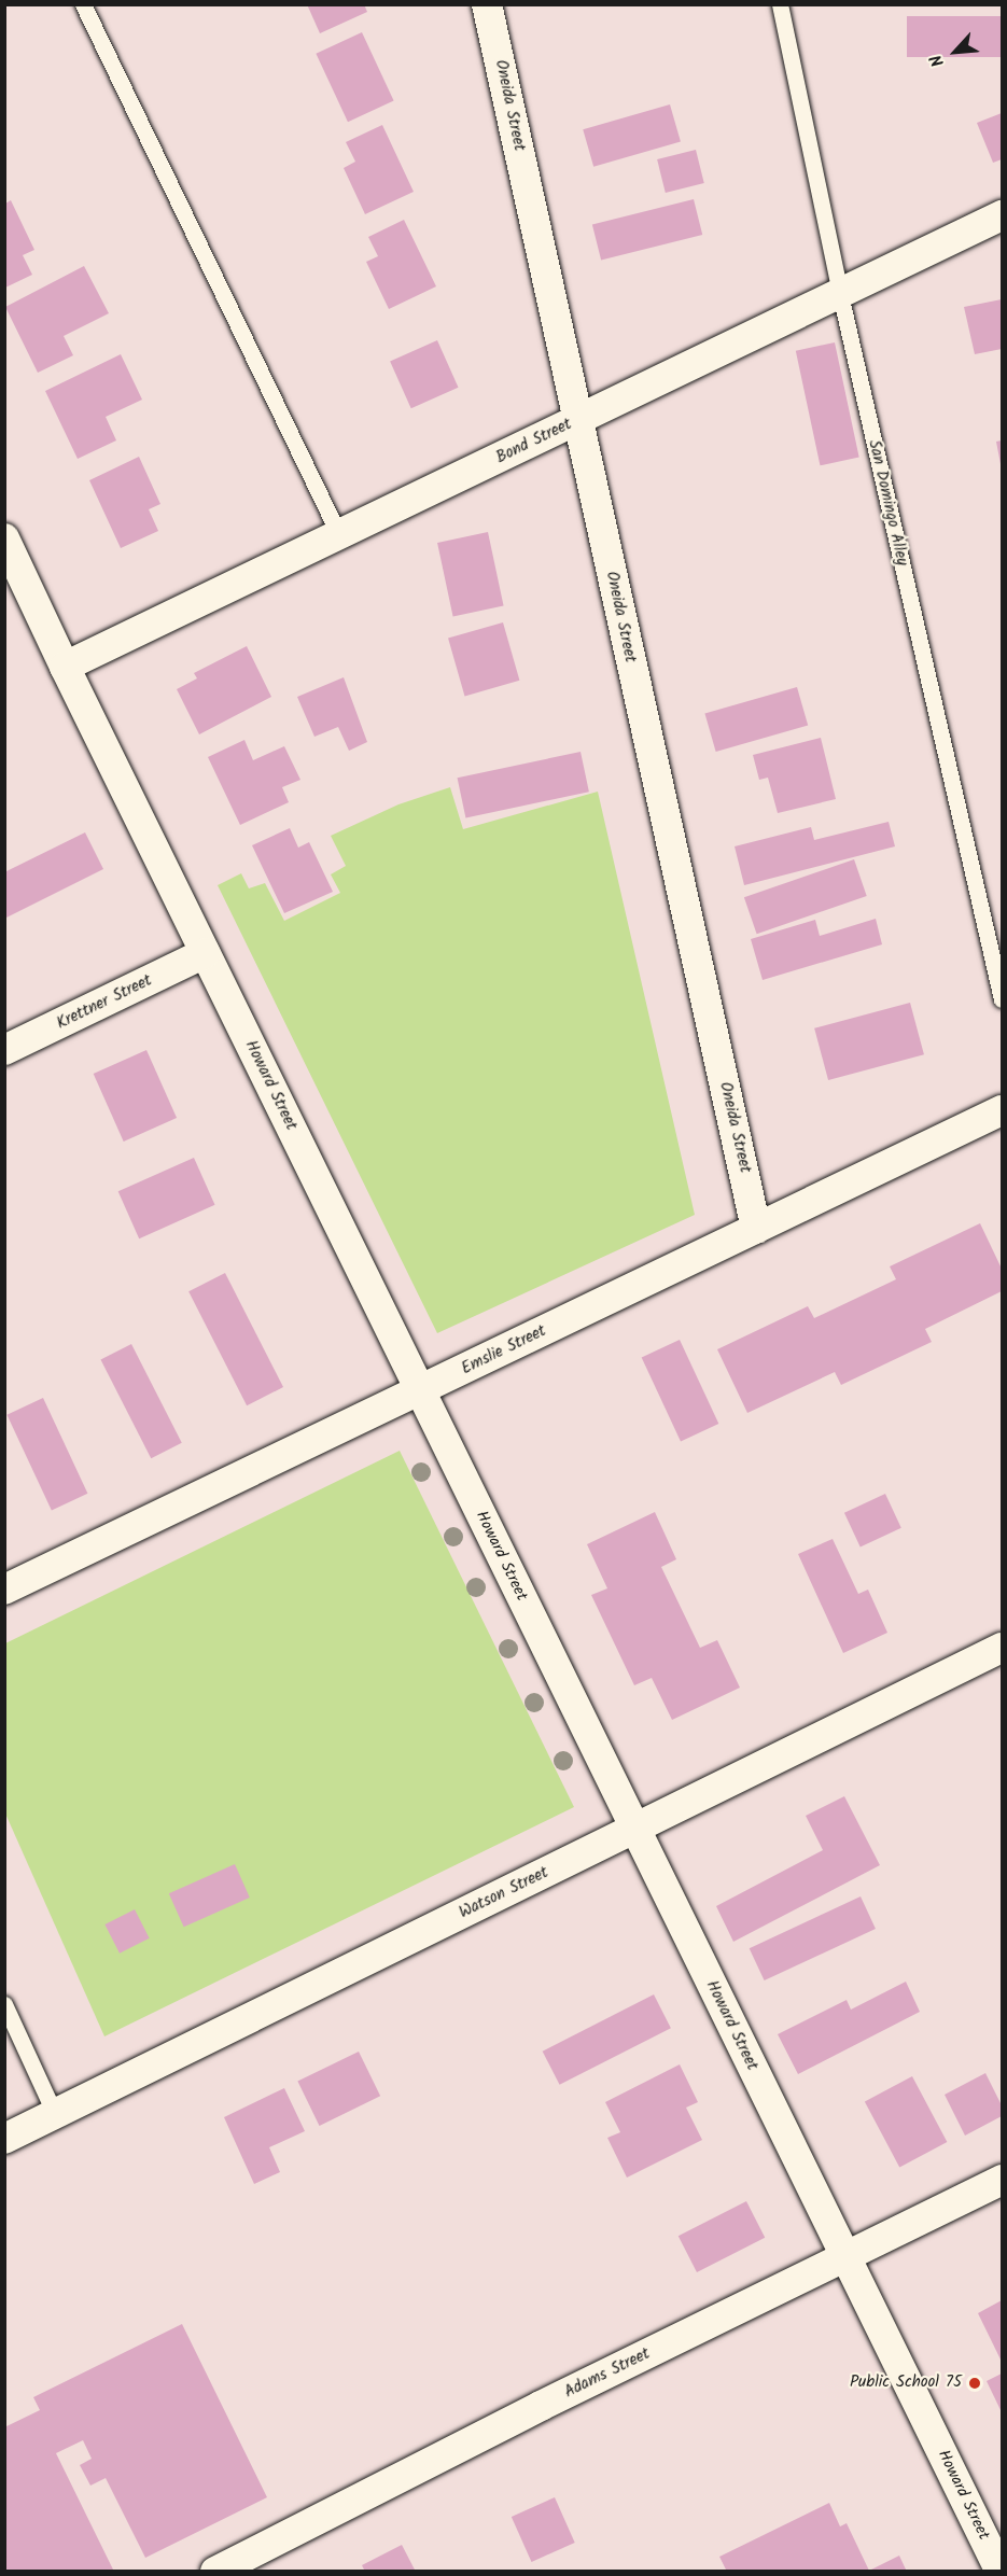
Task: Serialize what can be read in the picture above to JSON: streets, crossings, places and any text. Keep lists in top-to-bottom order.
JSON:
{
  "streets": {
    "street": [
      "Oneida Street",
      "Bond Street",
      "Krettner Street",
      "Howard Street",
      "Emslie Street",
      "Watson Street",
      "Adams Street"
    ],
    "lane": ["San Domingo Alley"]
  },
  "crossings": [
    ["Oneida Street", "Bond Street"],
    ["Oneida Street", "Emslie Street"],
    ["Bond Street", "San Domingo Alley"],
    ["Bond Street", "Howard Street"],
    ["Krettner Street", "Howard Street"],
    ["Howard Street", "Emslie Street"],
    ["Howard Street", "Watson Street"],
    ["Howard Street", "Adams Street"]
  ],
  "places": ["Public School 75"],
  "north": "bottom left"
}
